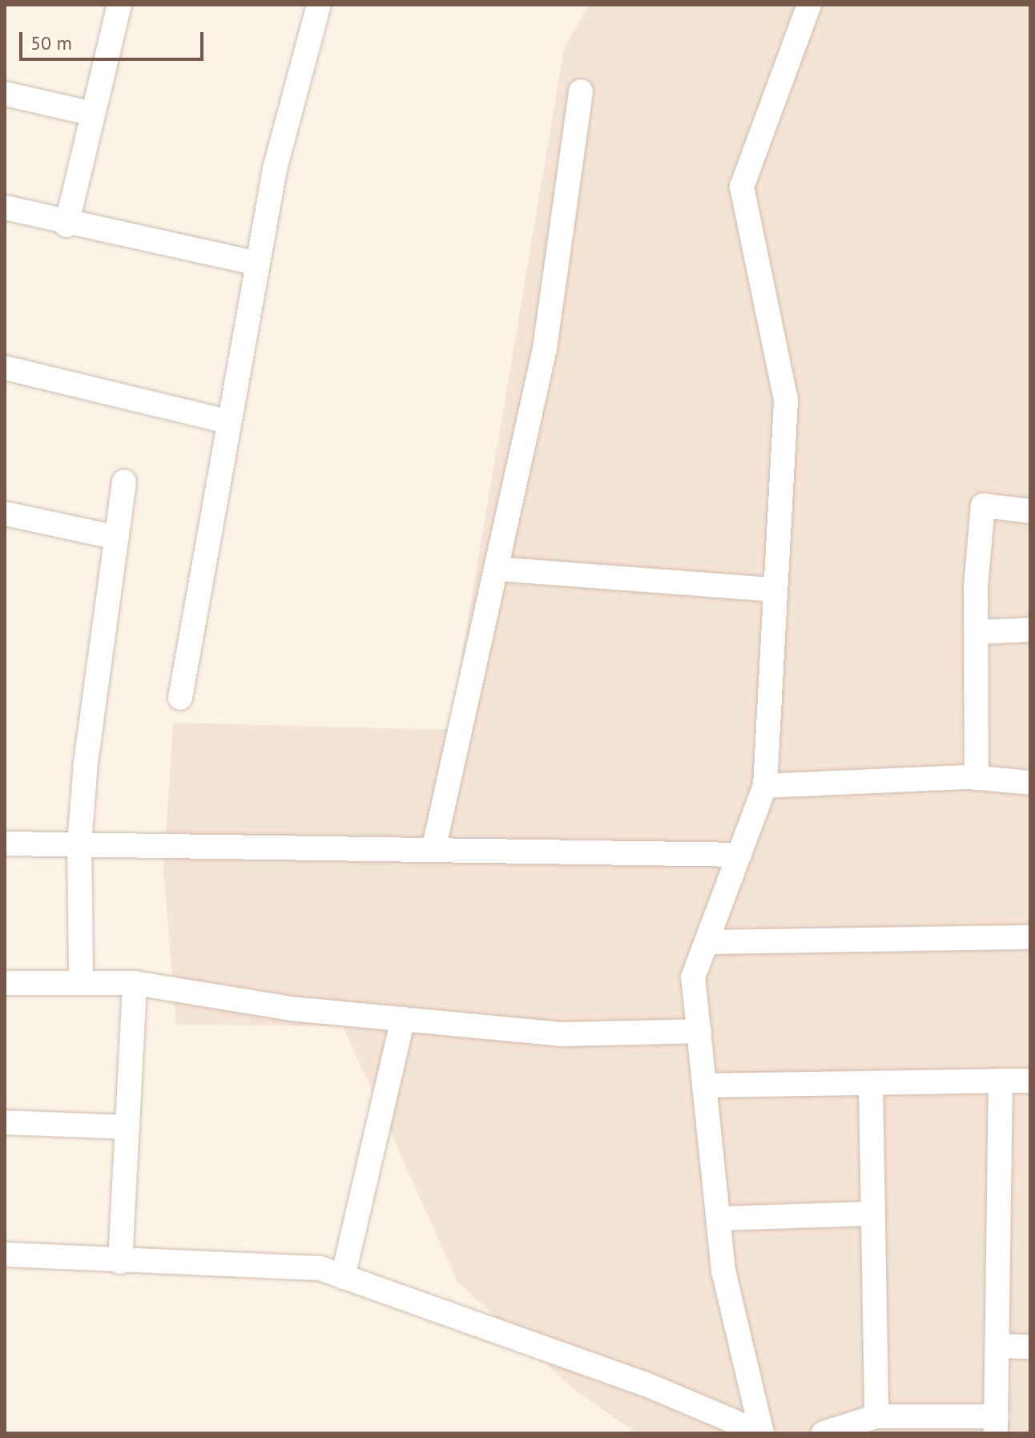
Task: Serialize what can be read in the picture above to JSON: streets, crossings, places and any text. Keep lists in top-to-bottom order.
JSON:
{
  "scale_bar": "50 m"
}
